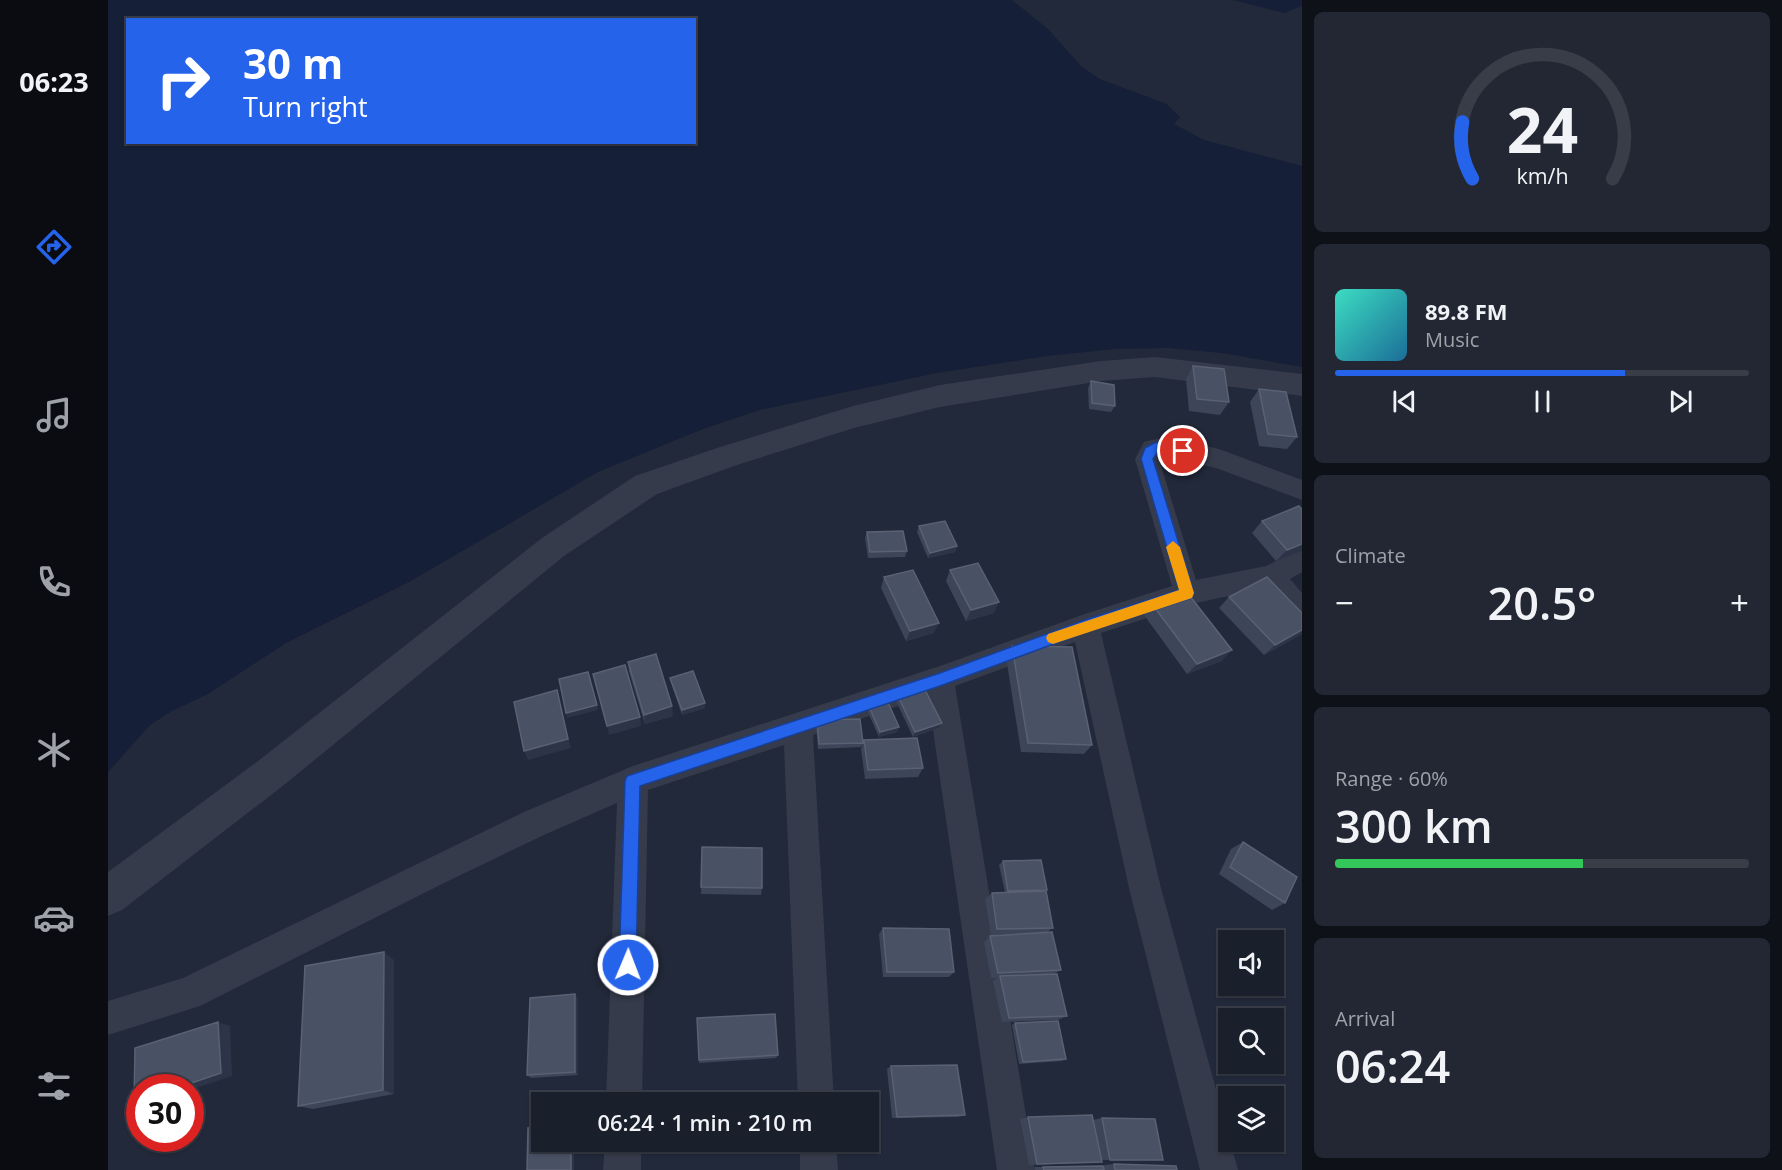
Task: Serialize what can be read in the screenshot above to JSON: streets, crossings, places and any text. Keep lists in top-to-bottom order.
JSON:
{
  "page": {
    "tabs": "06:23",
    "turn": ["30 m", "Turn right"],
    "song": ["89.8 FM", "Music"],
    "tile": [
      "Climate",
      ["Range · 60%", "300 km"],
      ["Arrival", "06:24"]
    ],
    "heat": ["−", "20.5°", "+"],
    "limit": "30",
    "trip": "06:24 · 1 min · 210 m",
    "gauge": ["24", "km/h"]
  }
}
